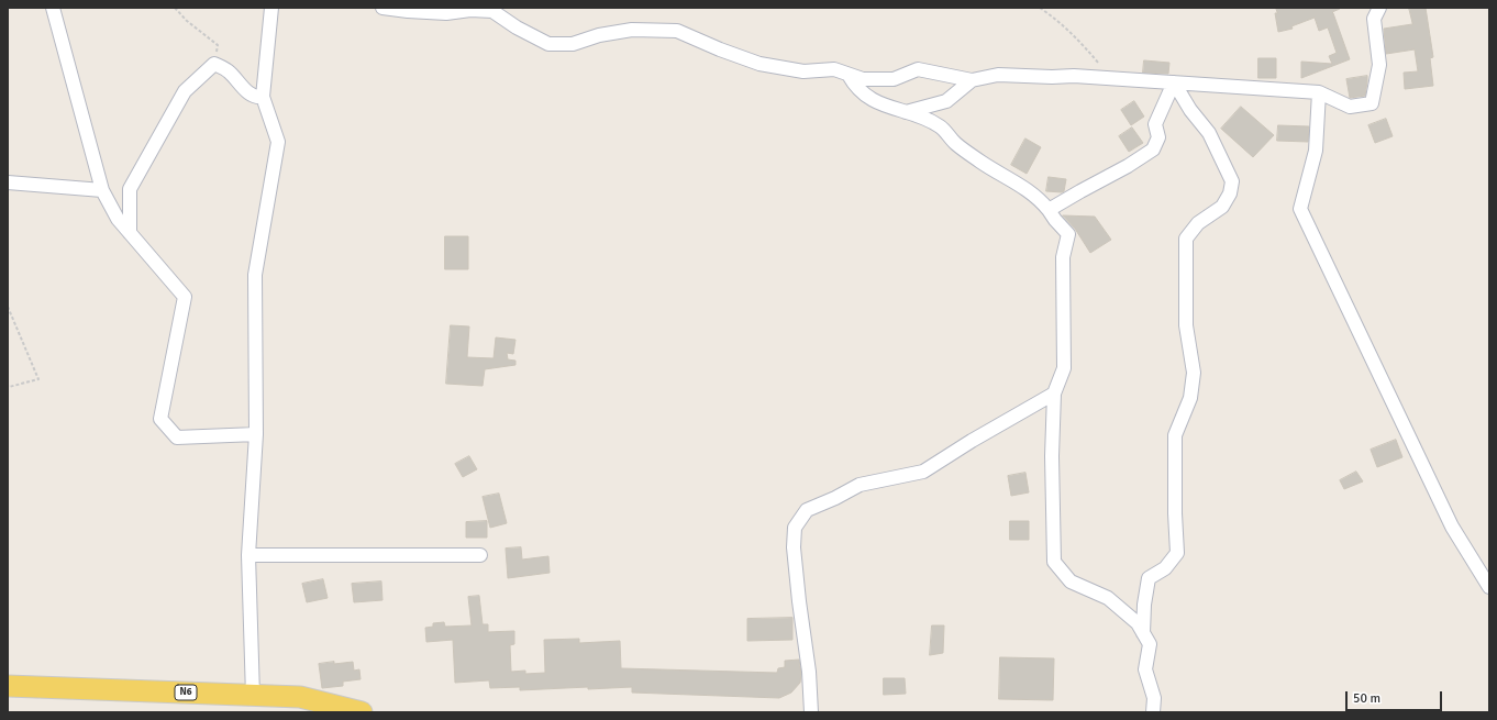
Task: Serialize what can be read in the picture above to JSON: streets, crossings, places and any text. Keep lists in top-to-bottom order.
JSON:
{
  "streets": {
    "main road": ["N6"]
  },
  "scale_bar": "50 m"
}
